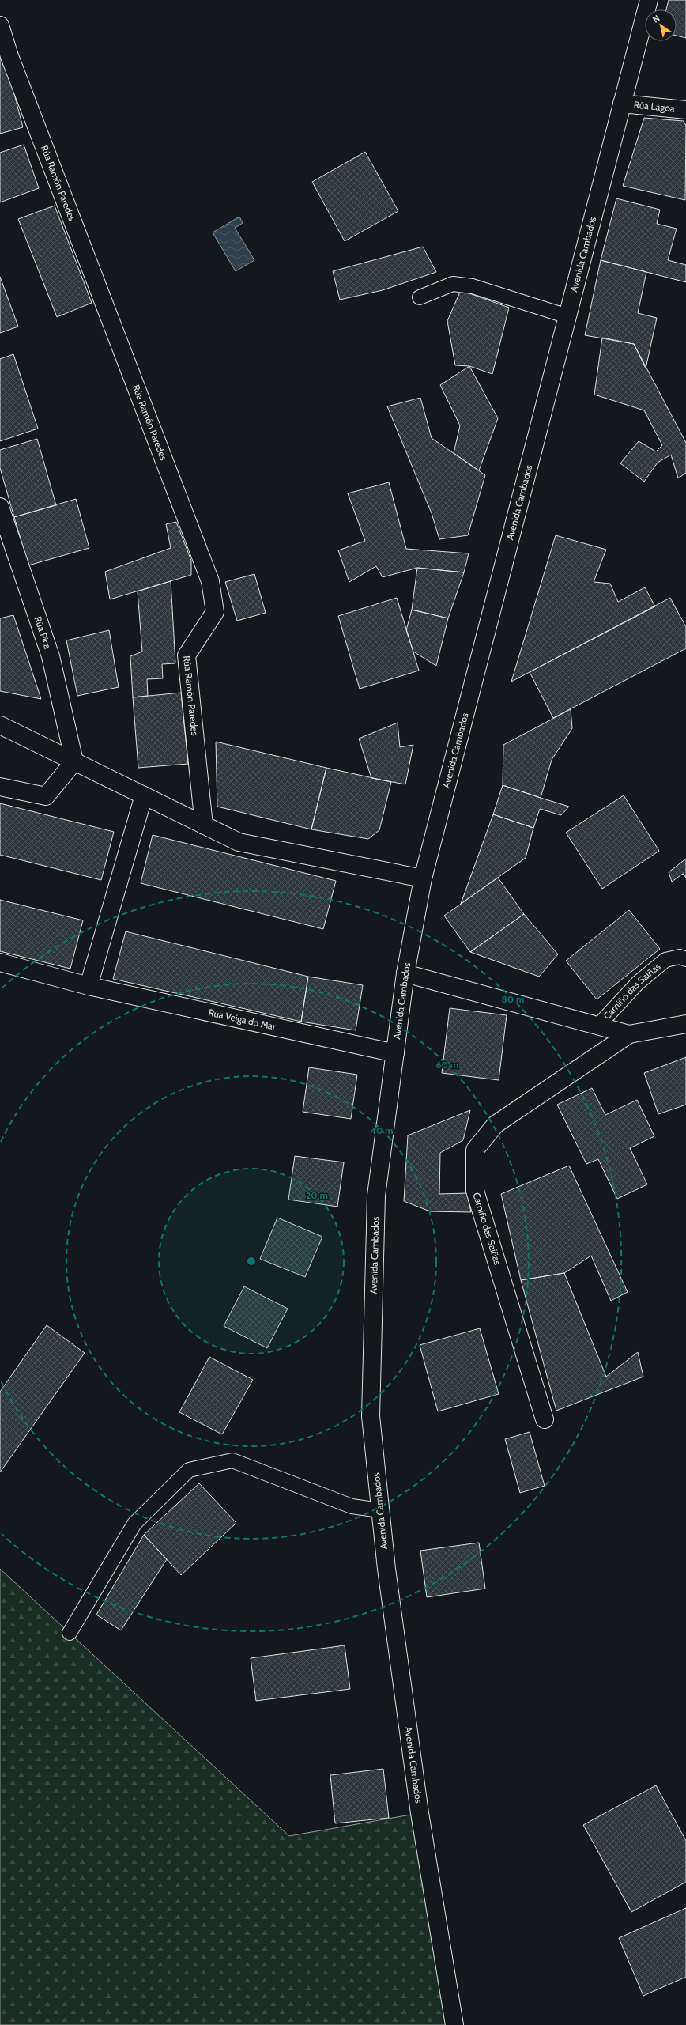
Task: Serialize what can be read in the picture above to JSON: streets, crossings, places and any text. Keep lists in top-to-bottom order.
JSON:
{
  "streets": {
    "street": [
      "Rúa Lagoa",
      "Rúa Ramón Paredes",
      "Avenida Cambados",
      "Rúa Pica",
      "Camiño das Saíñas",
      "Rúa Veiga do Mar"
    ]
  },
  "crossings": [
    ["Rúa Lagoa", "Avenida Cambados"],
    ["Avenida Cambados", "Camiño das Saíñas"],
    ["Avenida Cambados", "Rúa Veiga do Mar"]
  ],
  "north": "top left",
  "rings": [
    "80 m",
    "60 m",
    "40 m",
    "20 m"
  ]
}
